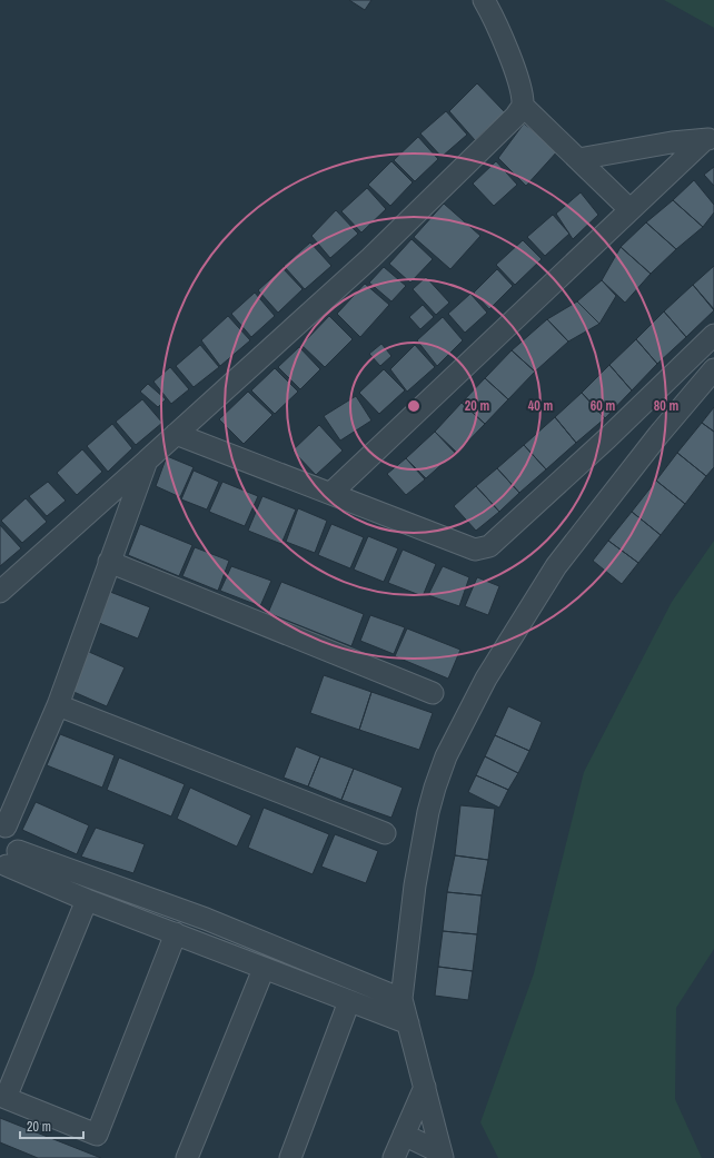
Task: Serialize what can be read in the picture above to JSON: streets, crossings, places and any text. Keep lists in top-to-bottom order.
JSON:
{
  "scale_bar": "20 m",
  "rings": [
    "20 m",
    "40 m",
    "60 m",
    "80 m"
  ]
}
